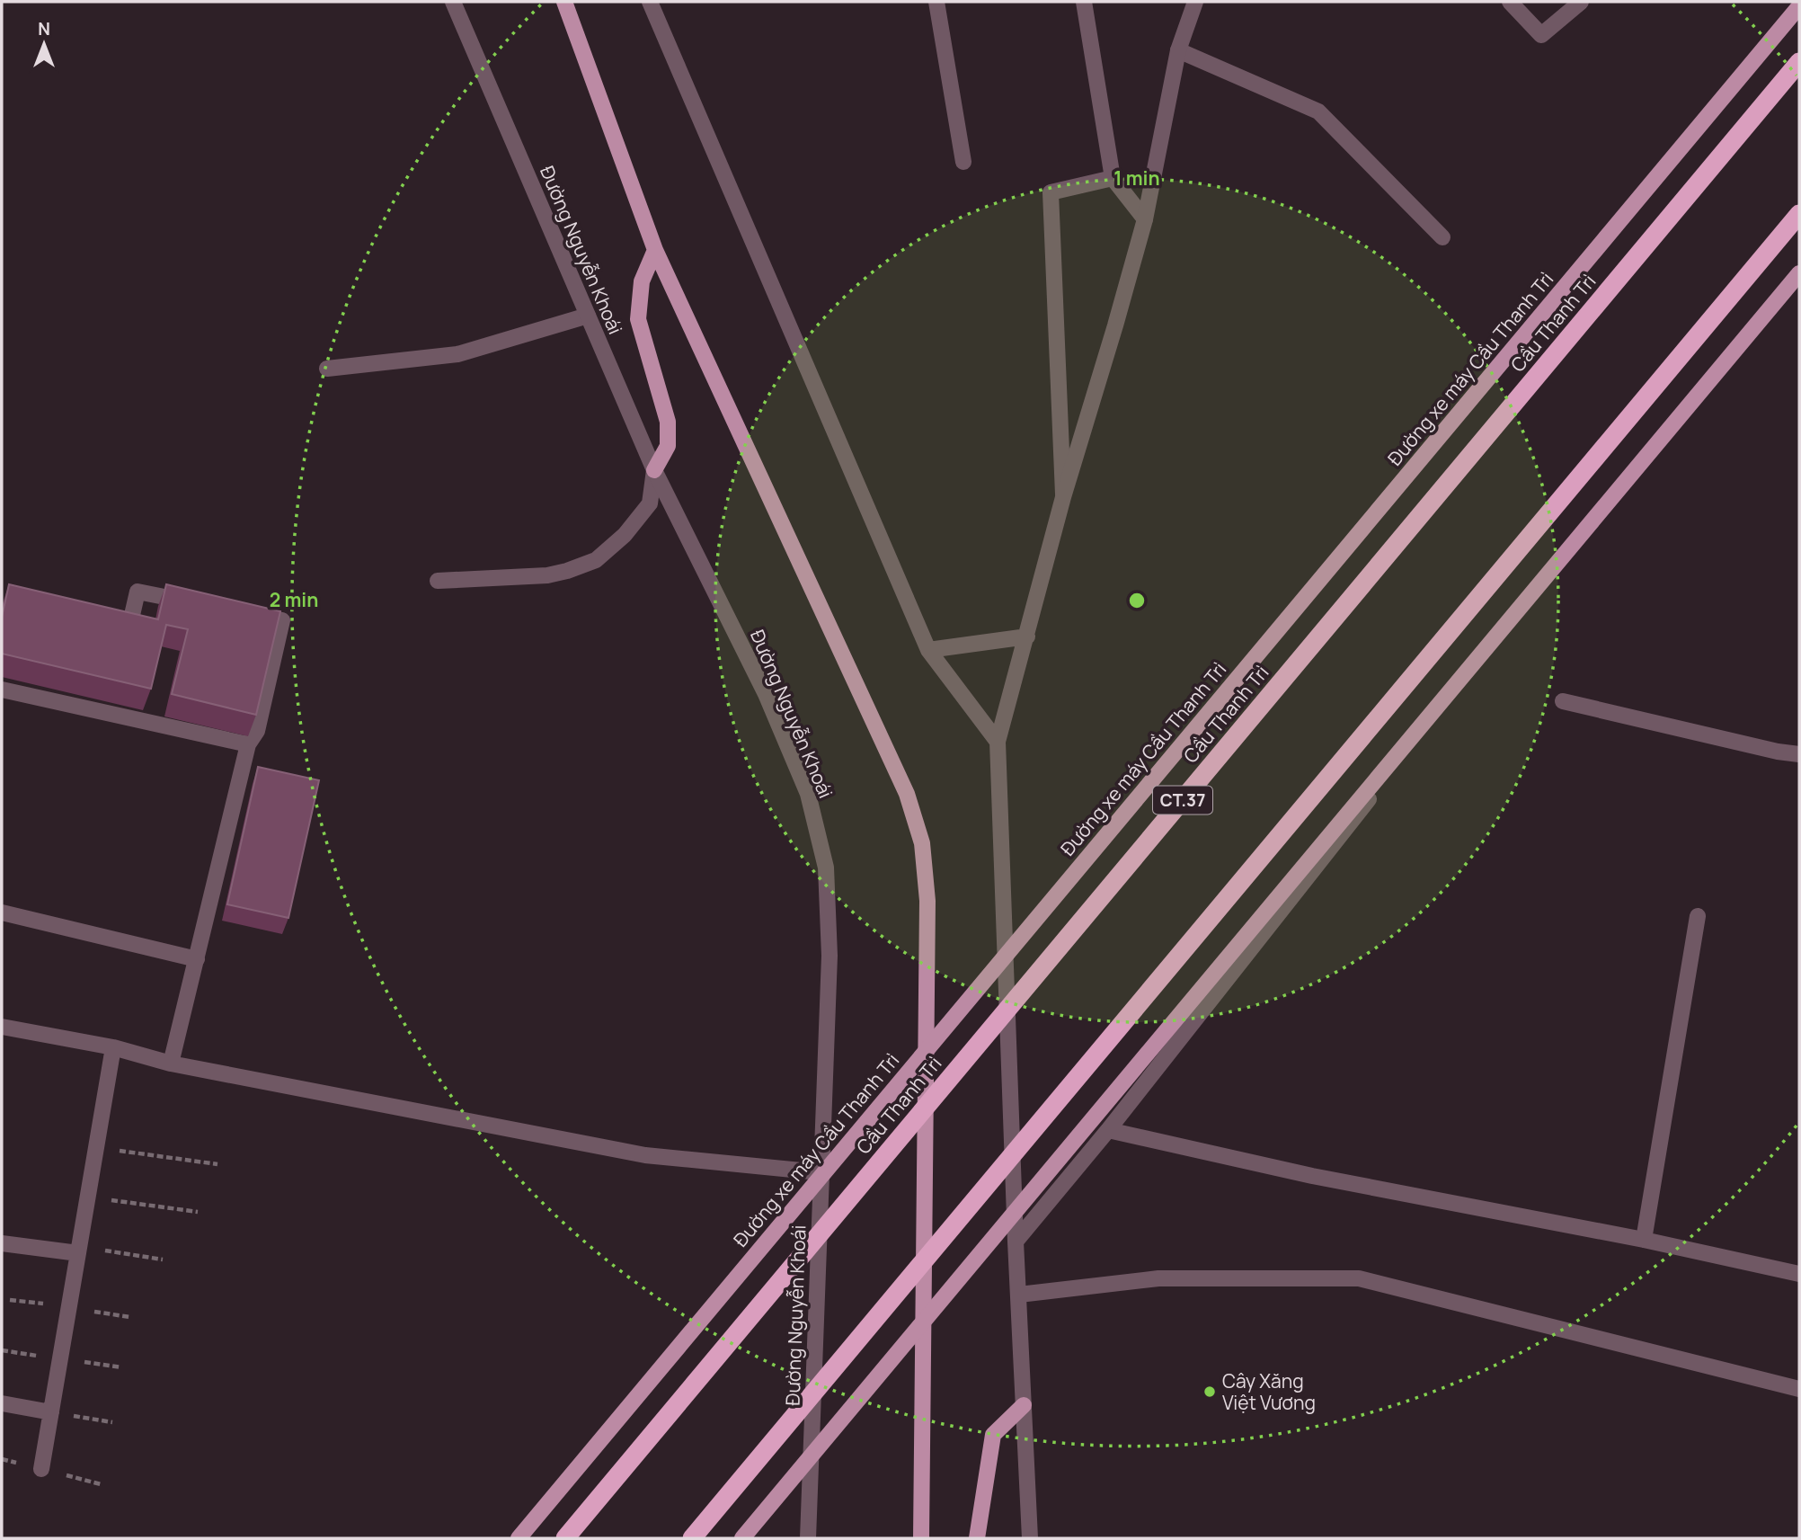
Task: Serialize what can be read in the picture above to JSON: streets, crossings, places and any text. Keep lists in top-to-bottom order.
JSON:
{
  "streets": {
    "highway": ["Cầu Thanh Trì", "CT.37"],
    "main road": ["Đường xe máy Cầu Thanh Trì"],
    "street": ["Đường Nguyễn Khoái"]
  },
  "places": ["Cây Xăng Việt Vương"],
  "north": "top",
  "rings": ["1 min", "2 min"]
}
